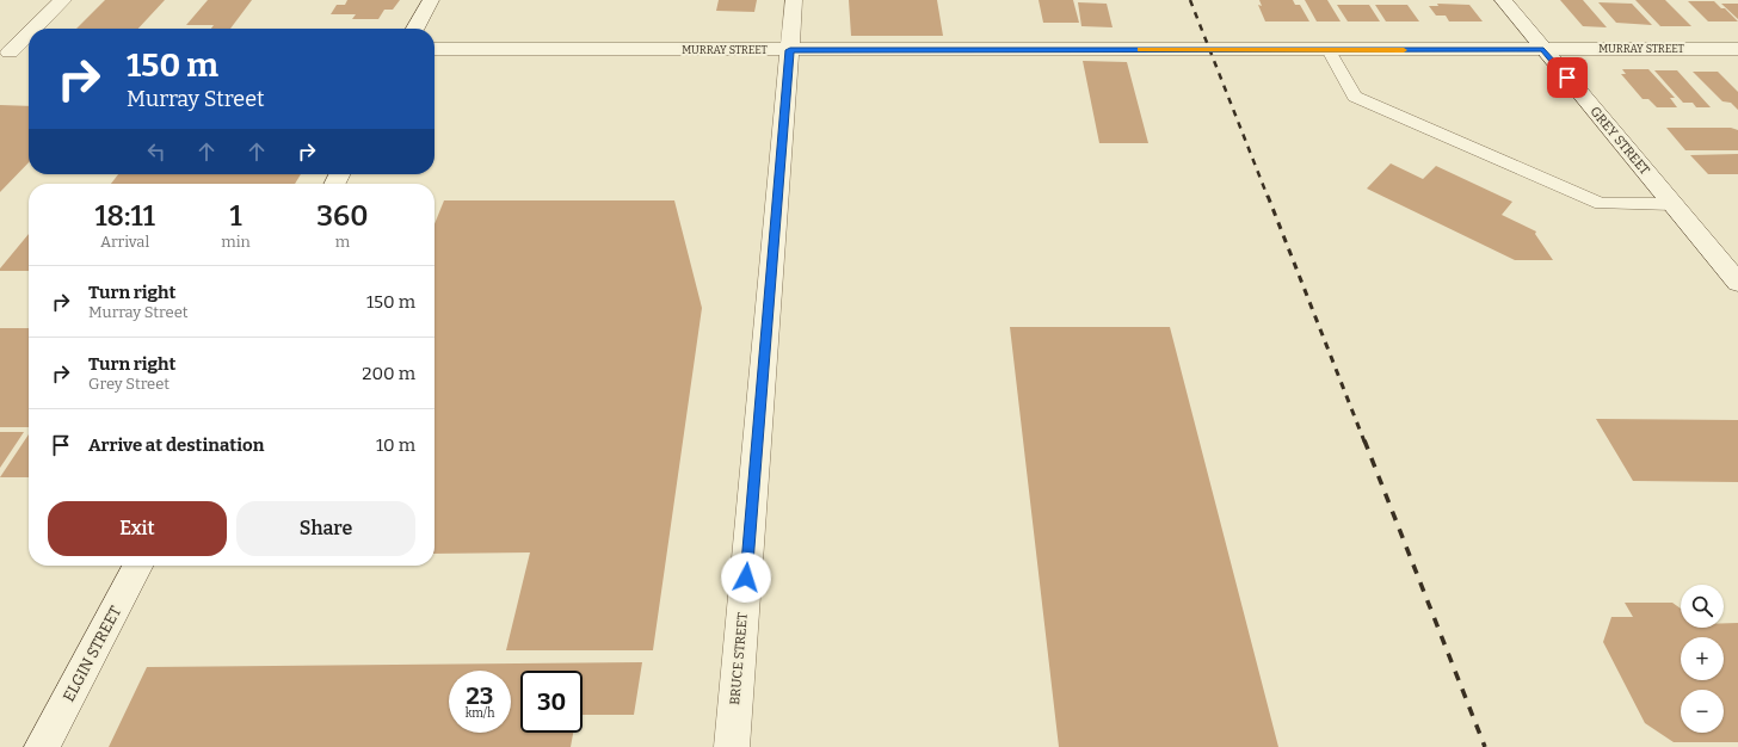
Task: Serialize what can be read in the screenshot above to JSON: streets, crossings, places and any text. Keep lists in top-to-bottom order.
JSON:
{
  "streets": {
    "street": [
      "MURRAY STREET",
      "GREY STREET",
      "ELGIN STREET",
      "BRUCE STREET"
    ]
  },
  "crossings": [
    ["MURRAY STREET", "GREY STREET"],
    ["MURRAY STREET", "BRUCE STREET"]
  ],
  "page": {
    "turn": ["150 m", "Murray Street"],
    "eta": [
      "18:11",
      "Arrival",
      "1",
      "min",
      "360",
      "m"
    ],
    "list": [
      {
        "name": "Turn right",
        "note": "Murray Street",
        "value": "150 m"
      },
      {
        "name": "Turn right",
        "note": "Grey Street",
        "value": "200 m"
      },
      {
        "name": "Arrive at destination",
        "value": "10 m"
      }
    ],
    "buttons": ["Exit", "Share"],
    "map_buttons": ["+", "−"],
    "speed": "23 km/h",
    "limit": "30"
  }
}
